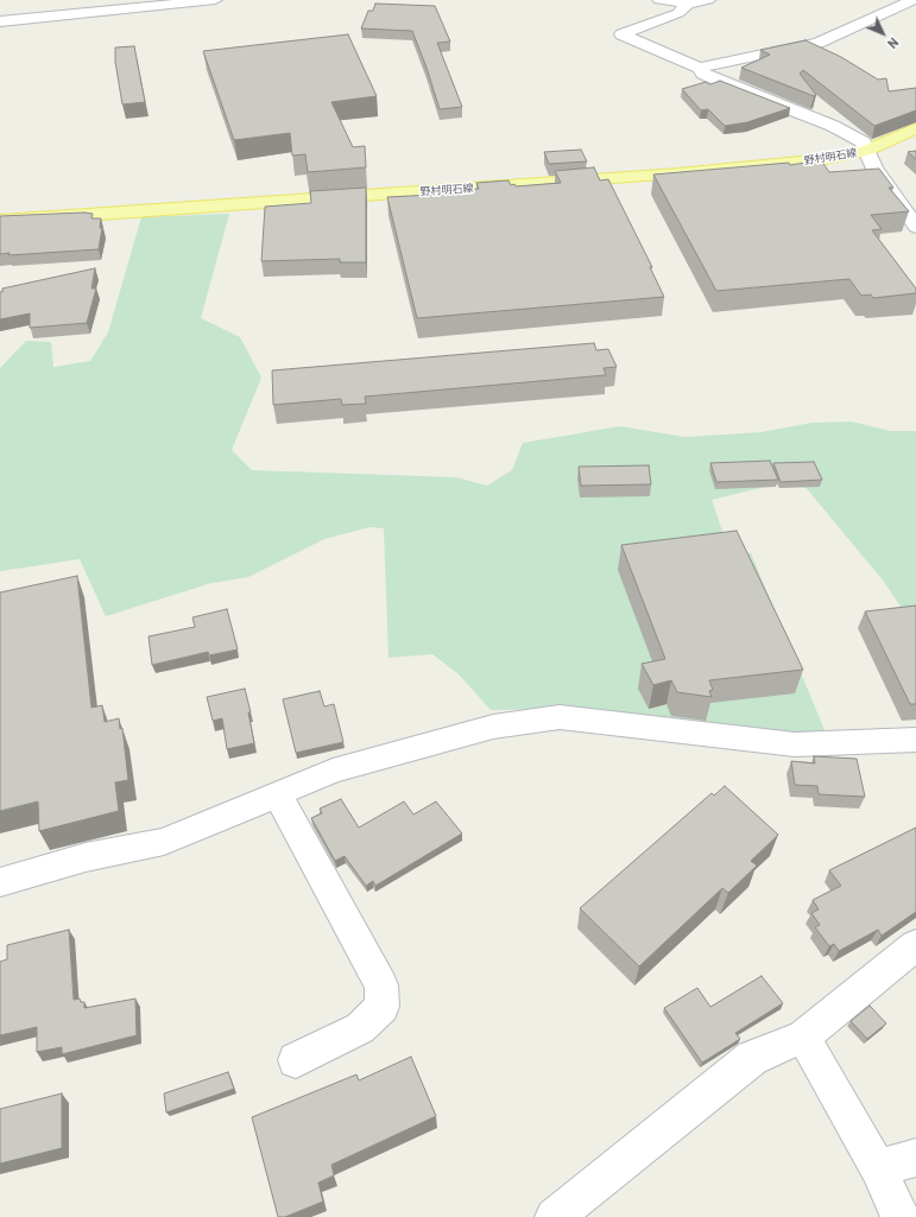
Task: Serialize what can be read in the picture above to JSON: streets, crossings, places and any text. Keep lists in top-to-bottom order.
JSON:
{
  "streets": {
    "main road": ["野村明石線"]
  },
  "north": "bottom right"
}
